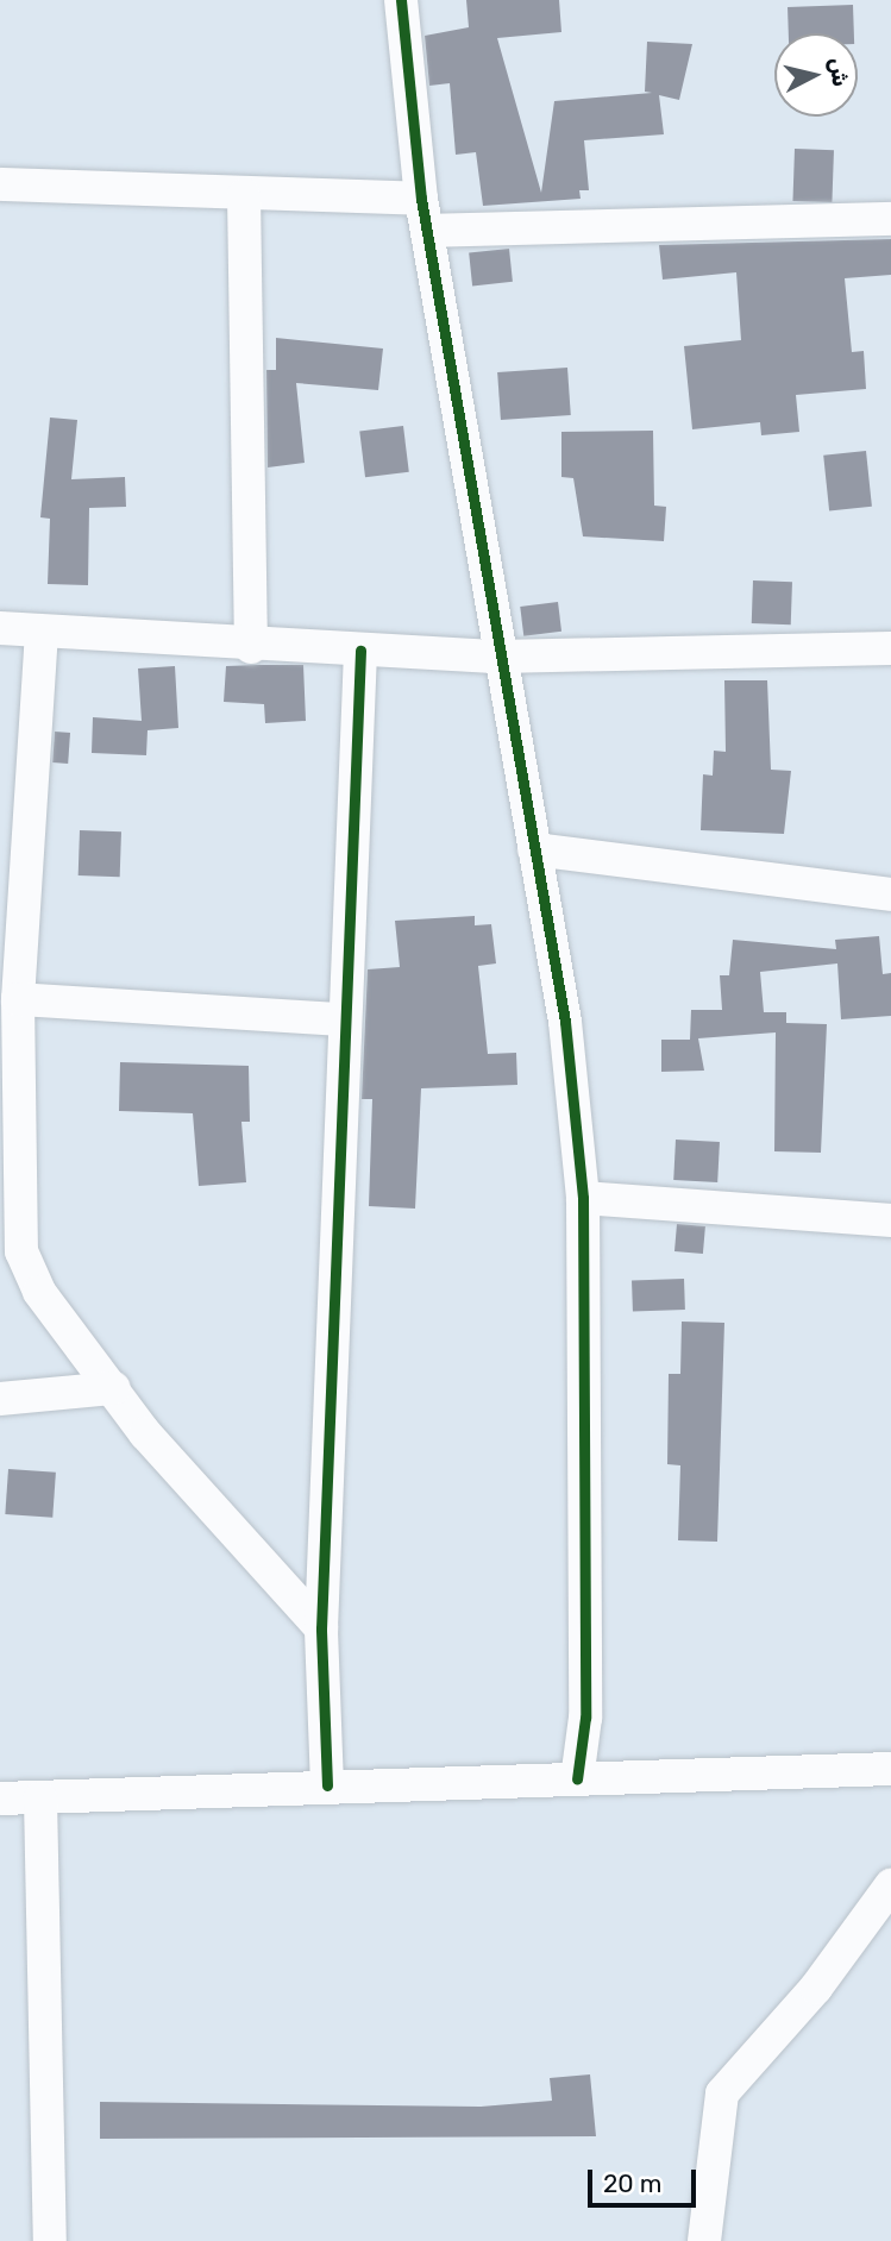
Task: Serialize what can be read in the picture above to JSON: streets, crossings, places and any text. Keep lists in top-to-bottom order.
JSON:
{
  "scale_bar": "20 m",
  "north": "right"
}
